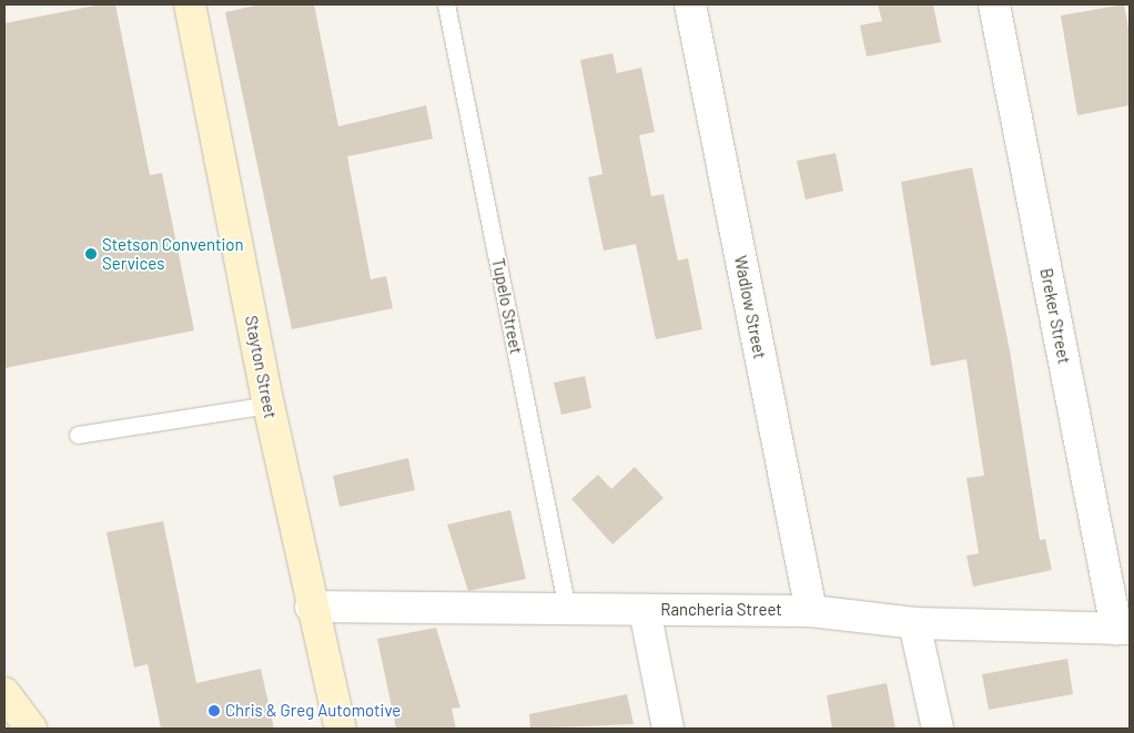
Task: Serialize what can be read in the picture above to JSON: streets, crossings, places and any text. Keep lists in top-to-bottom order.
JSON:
{
  "streets": {
    "street": [
      "Wadlow Street",
      "Breker Street",
      "Stayton Street",
      "Rancheria Street"
    ],
    "lane": ["Tupelo Street"]
  },
  "crossings": [
    ["Tupelo Street", "Rancheria Street"],
    ["Wadlow Street", "Rancheria Street"],
    ["Breker Street", "Rancheria Street"],
    ["Stayton Street", "Rancheria Street"]
  ],
  "places": ["Stetson Convention Services", "Chris & Greg Automotive"]
}
